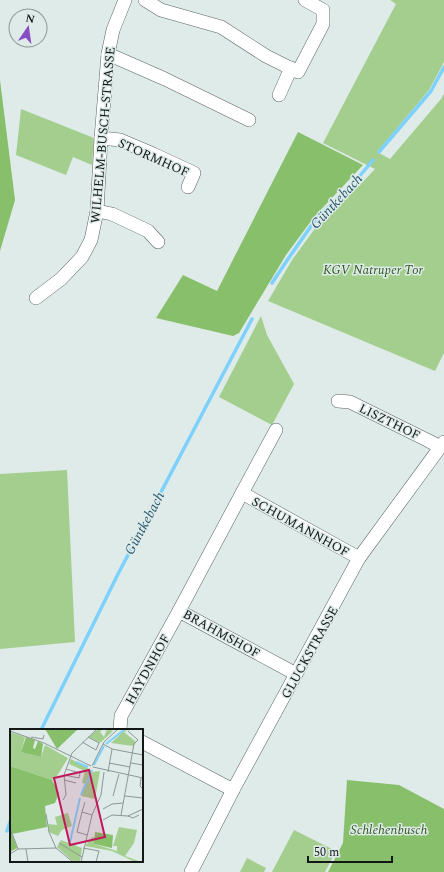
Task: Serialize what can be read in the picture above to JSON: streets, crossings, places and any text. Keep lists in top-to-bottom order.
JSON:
{
  "streets": {
    "street": [
      "WILHELM-BUSCH-STRASSE",
      "STORMHOF",
      "LISZTHOF",
      "SCHUMANNHOF",
      "BRAHMSHOF",
      "GLUCKSTRASSE",
      "HAYDNHOF"
    ]
  },
  "crossings": [
    ["WILHELM-BUSCH-STRASSE", "STORMHOF"],
    ["LISZTHOF", "GLUCKSTRASSE"],
    ["SCHUMANNHOF", "BRAHMSHOF"],
    ["SCHUMANNHOF", "GLUCKSTRASSE"],
    ["BRAHMSHOF", "GLUCKSTRASSE"],
    ["BRAHMSHOF", "HAYDNHOF"]
  ],
  "water": ["Güntkebach"],
  "parks": ["KGV Natruper Tor", "Schlehenbusch"],
  "scale_bar": "50 m",
  "north": "top"
}
